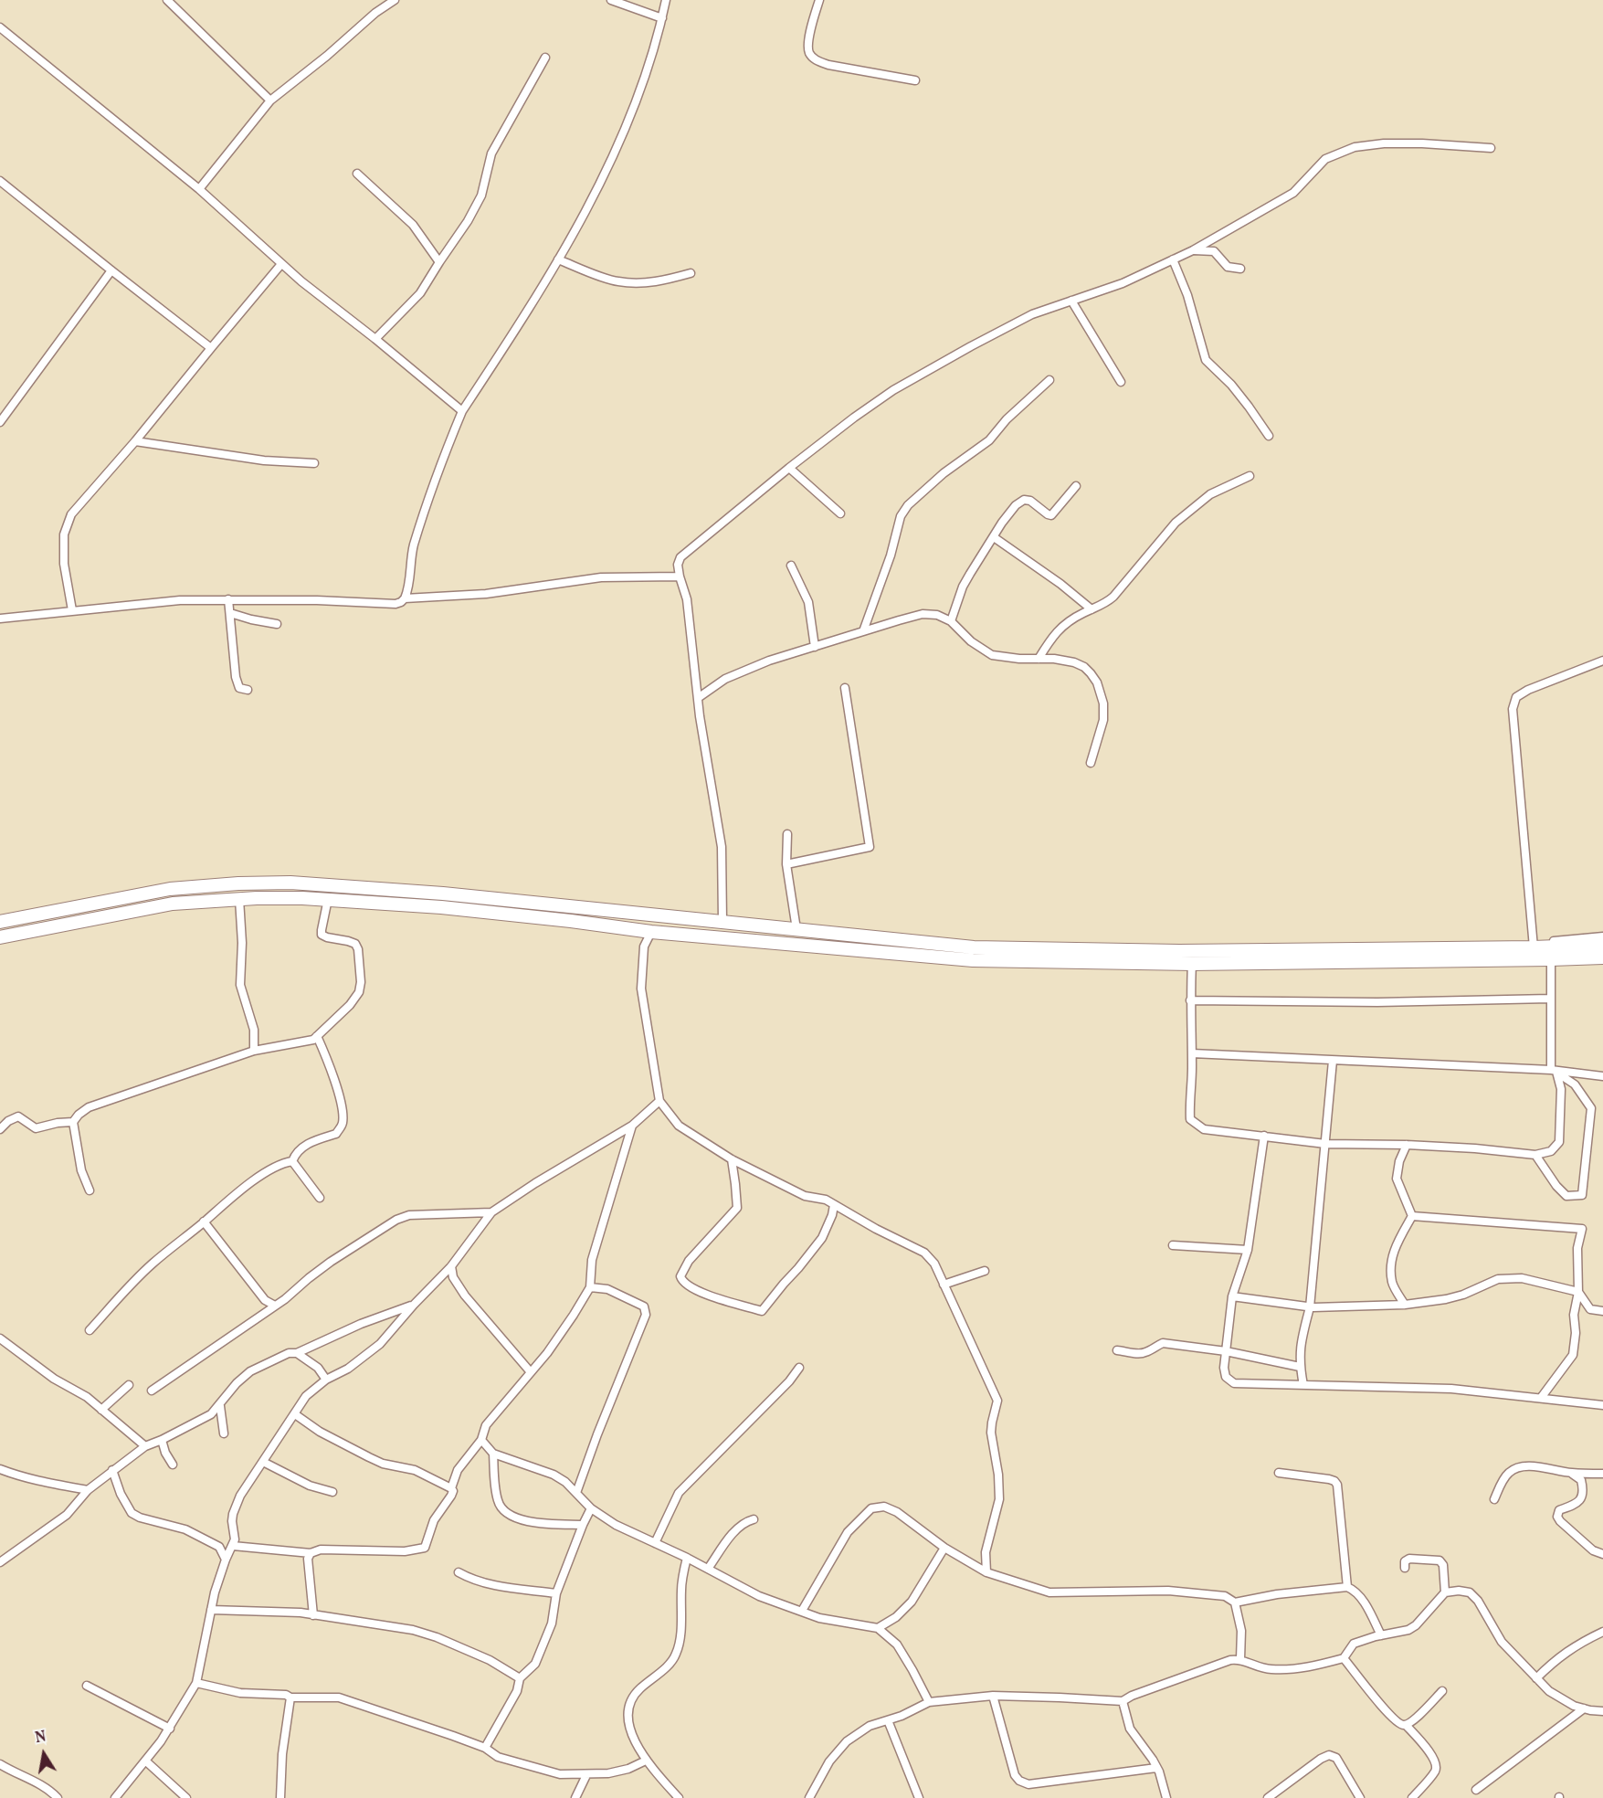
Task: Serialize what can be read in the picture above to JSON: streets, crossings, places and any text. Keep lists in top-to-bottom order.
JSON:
{
  "north": "top"
}
